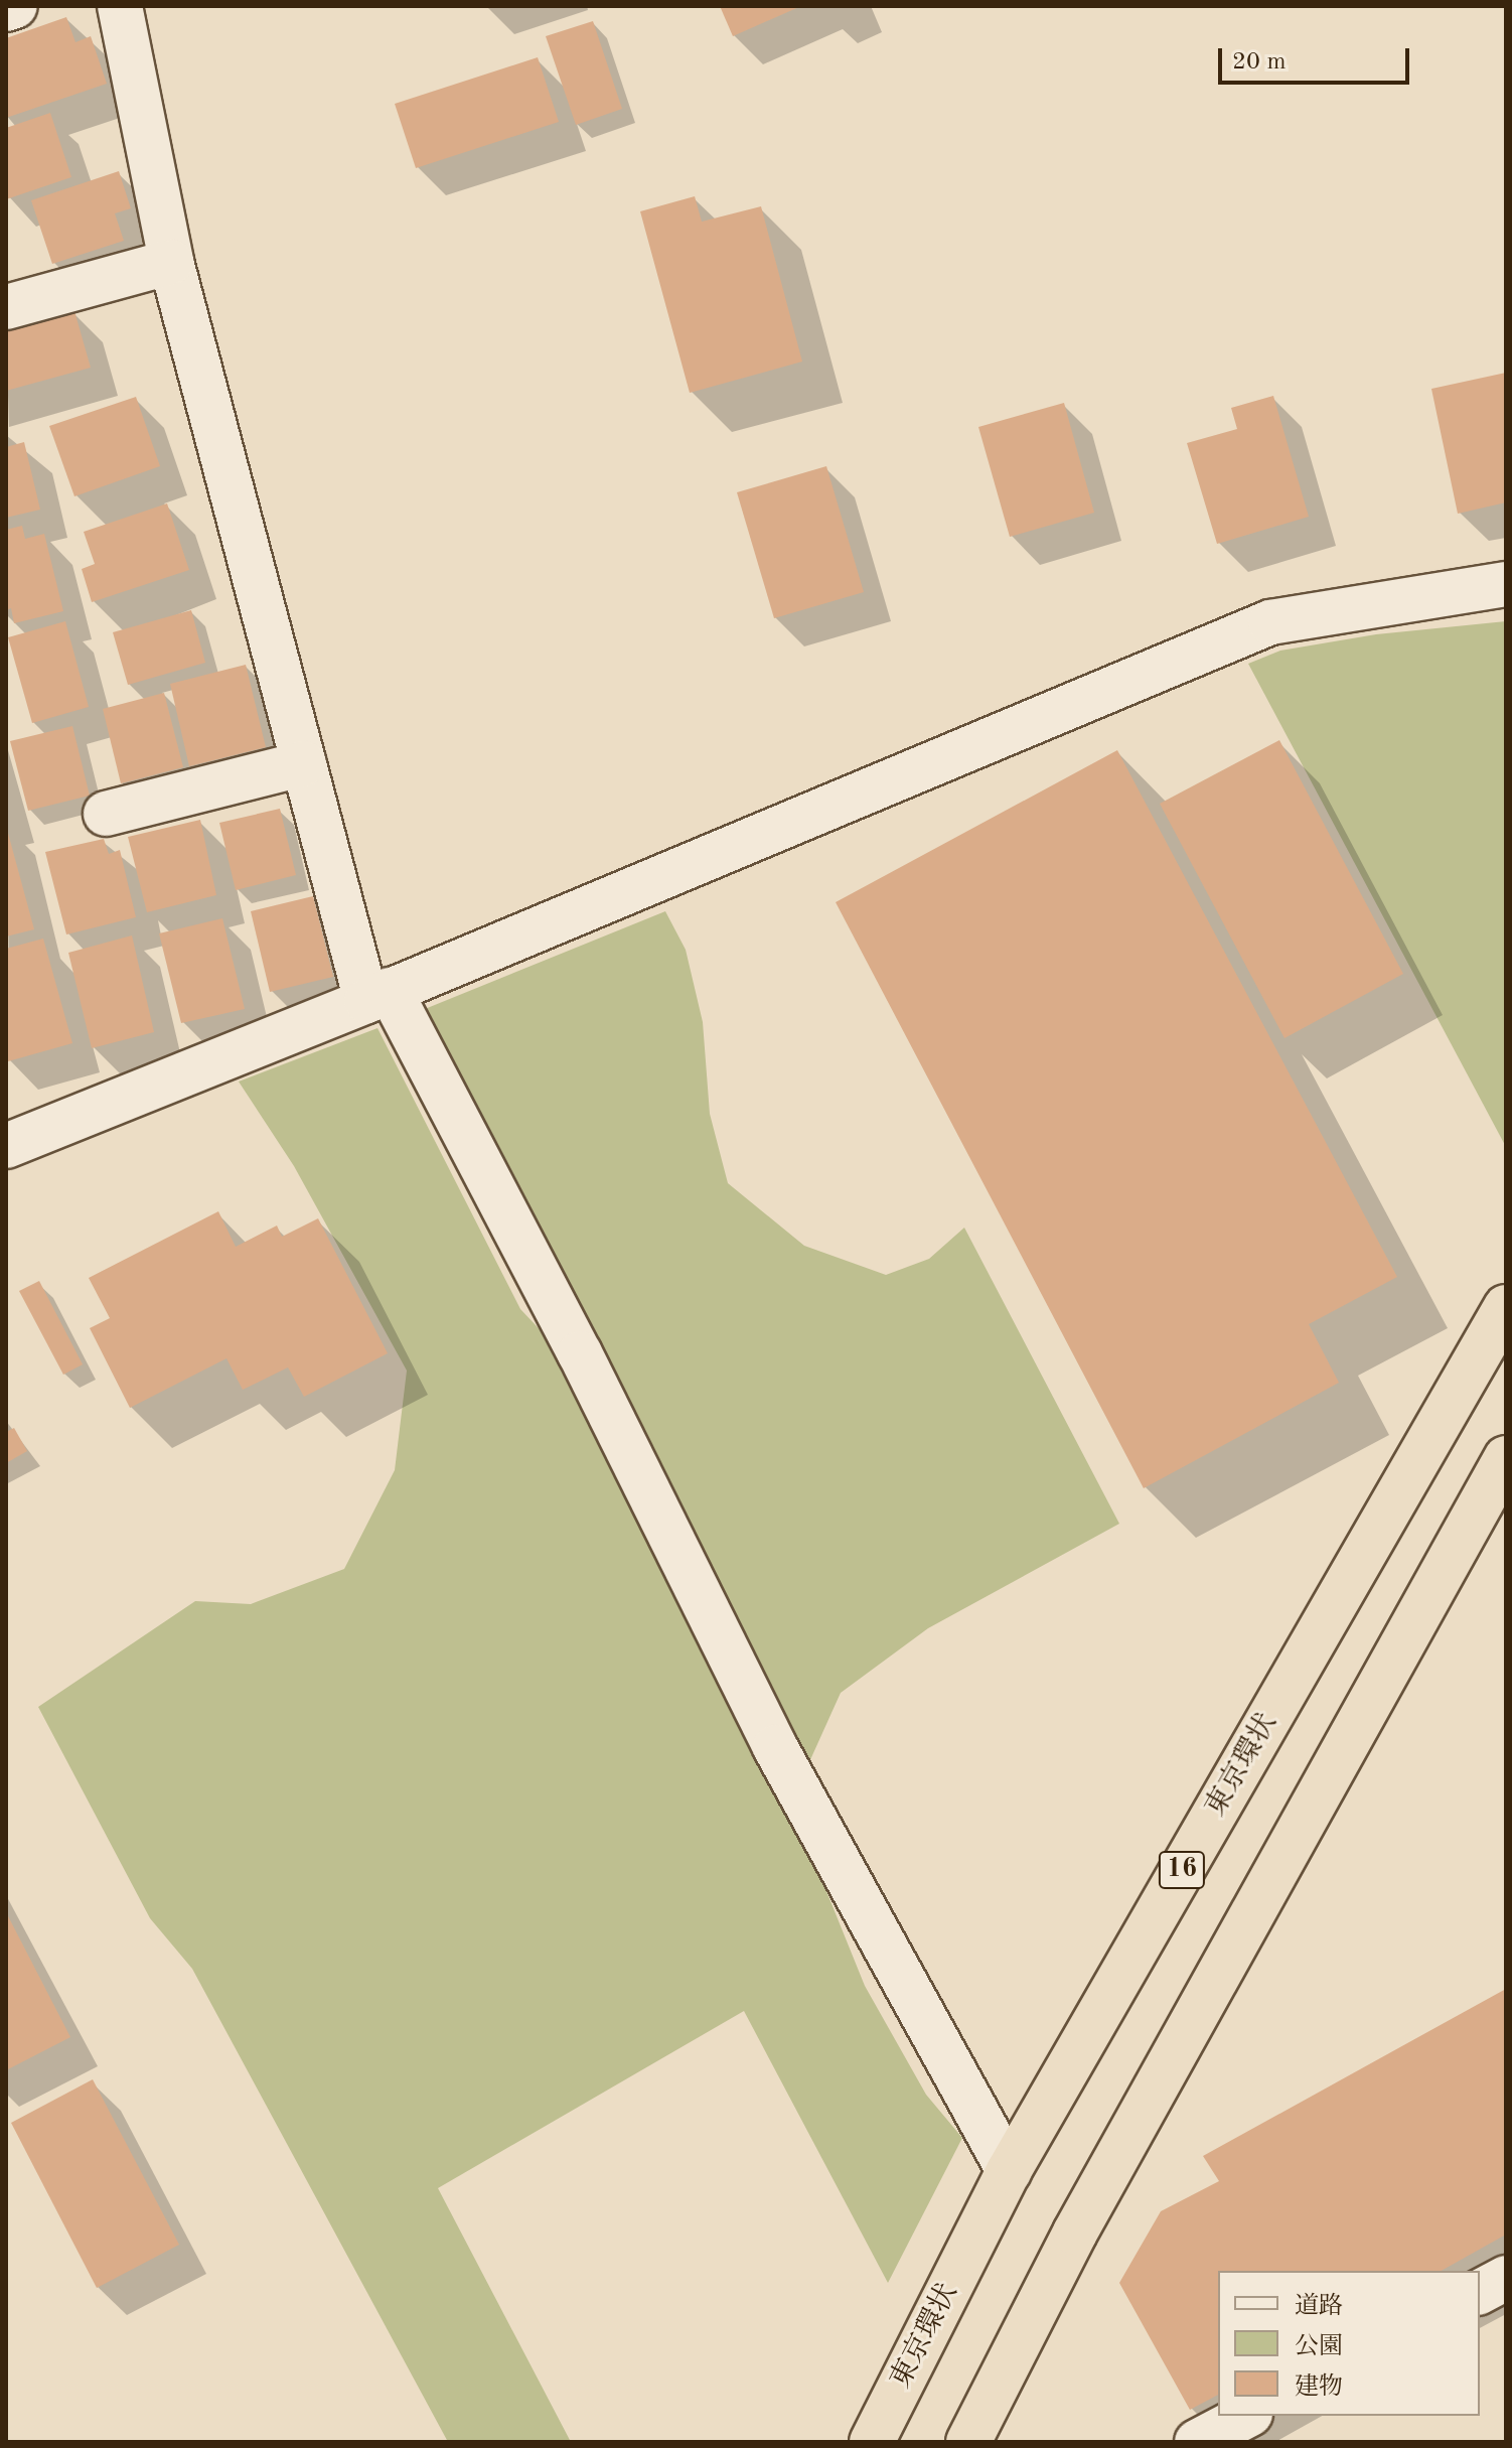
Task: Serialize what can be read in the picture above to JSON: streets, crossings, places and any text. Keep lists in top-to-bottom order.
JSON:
{
  "streets": {
    "highway": ["東京環状", "16"]
  },
  "legend": ["道路", "公園", "建物"],
  "scale_bar": "20 m"
}
